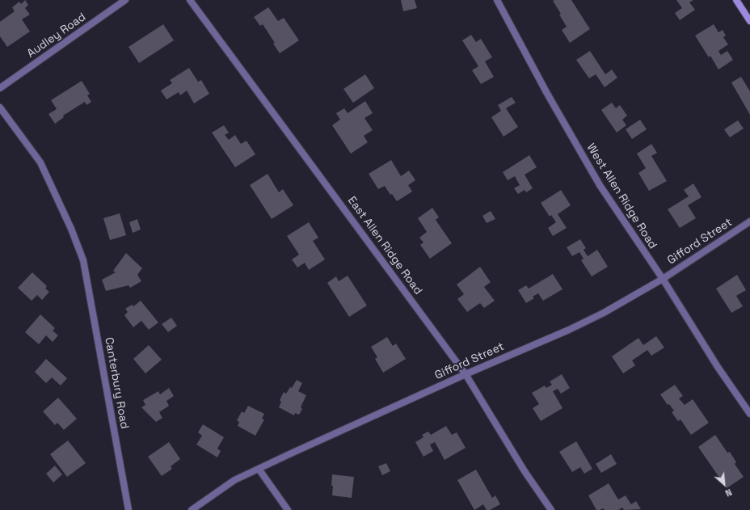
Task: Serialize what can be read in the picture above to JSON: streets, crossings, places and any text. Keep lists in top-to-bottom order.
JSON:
{
  "streets": {
    "street": [
      "Audley Road",
      "West Allen Ridge Road",
      "Gifford Street",
      "East Allen Ridge Road",
      "Canterbury Road"
    ]
  },
  "crossings": [
    ["West Allen Ridge Road", "Gifford Street"],
    ["Gifford Street", "East Allen Ridge Road"]
  ],
  "north": "bottom right"
}
